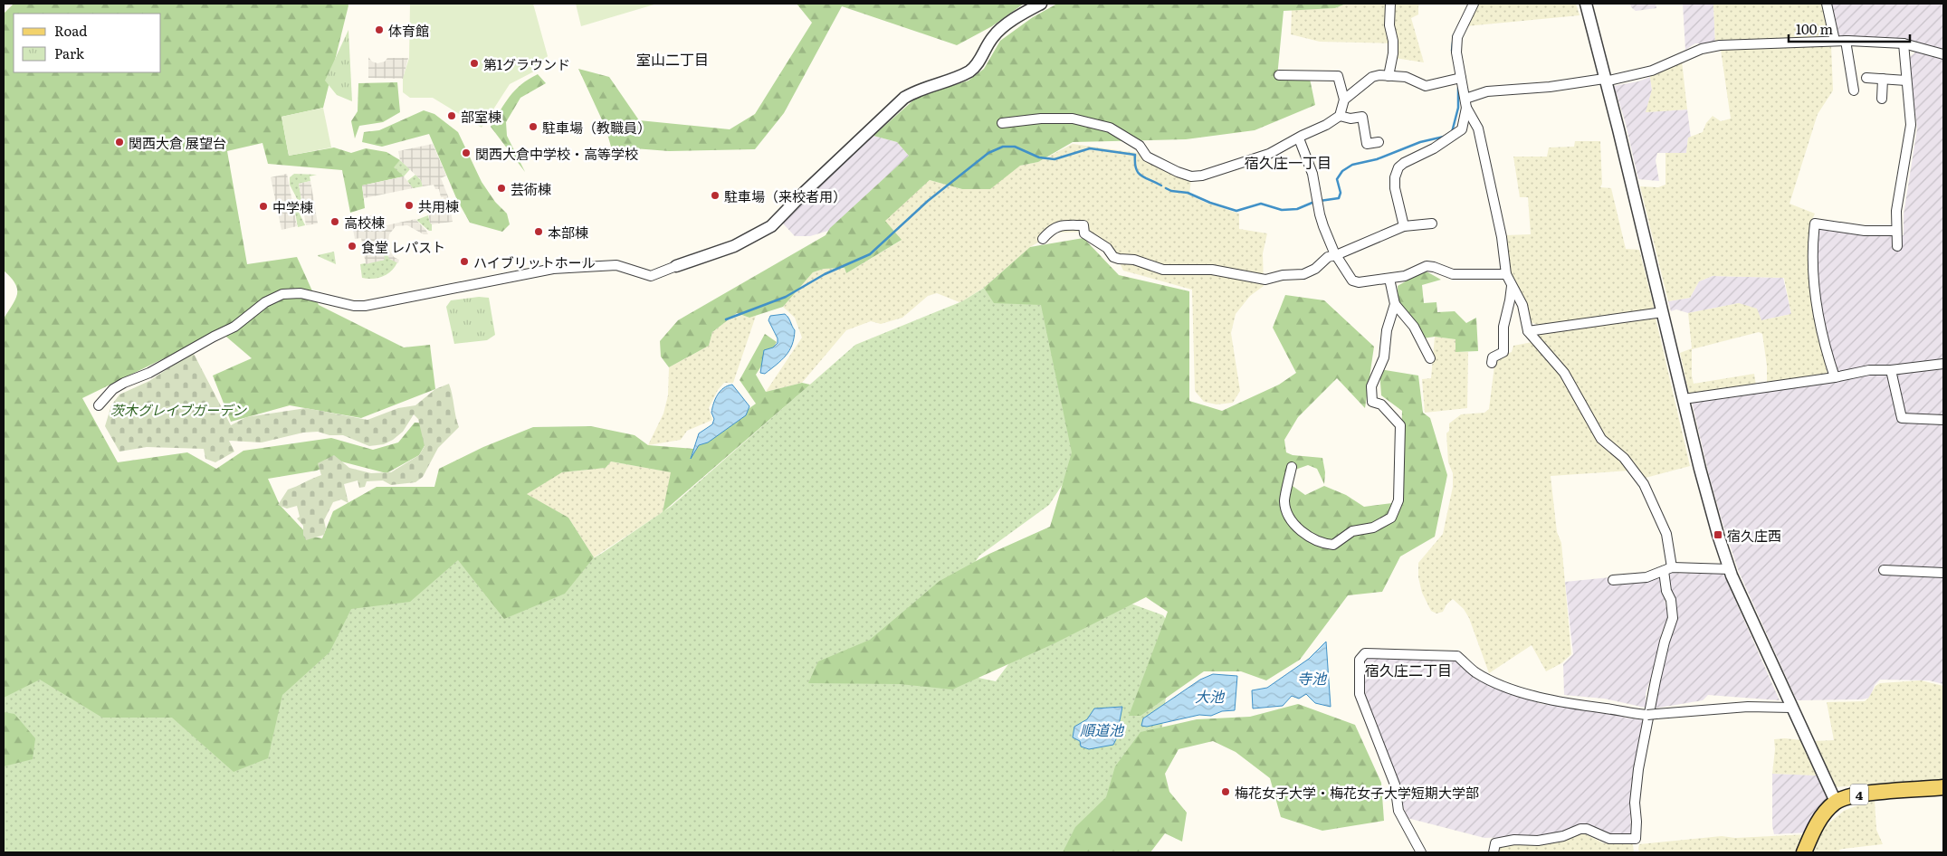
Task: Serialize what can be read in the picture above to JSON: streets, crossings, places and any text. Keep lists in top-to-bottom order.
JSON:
{
  "streets": {
    "main road": ["4"]
  },
  "districts": ["室山二丁目", "宿久庄一丁目", "宿久庄二丁目"],
  "water": ["寺池", "大池", "順道池"],
  "parks": ["茨木グレイブガーデン"],
  "places": {
    "other": [
      "体育館",
      "第1グラウンド",
      "部室棟",
      "駐車場（教職員）",
      "関西大倉 展望台",
      "関西大倉中学校・高等学校",
      "芸術棟",
      "駐車場（来校者用）",
      "共用棟",
      "中学棟",
      "高校棟",
      "本部棟",
      "食堂 レパスト",
      "ハイブリットホール",
      "梅花女子大学・梅花女子大学短期大学部"
    ],
    "transit": ["宿久庄西"]
  },
  "legend": ["Road", "Park"],
  "scale_bar": "100 m"
}
